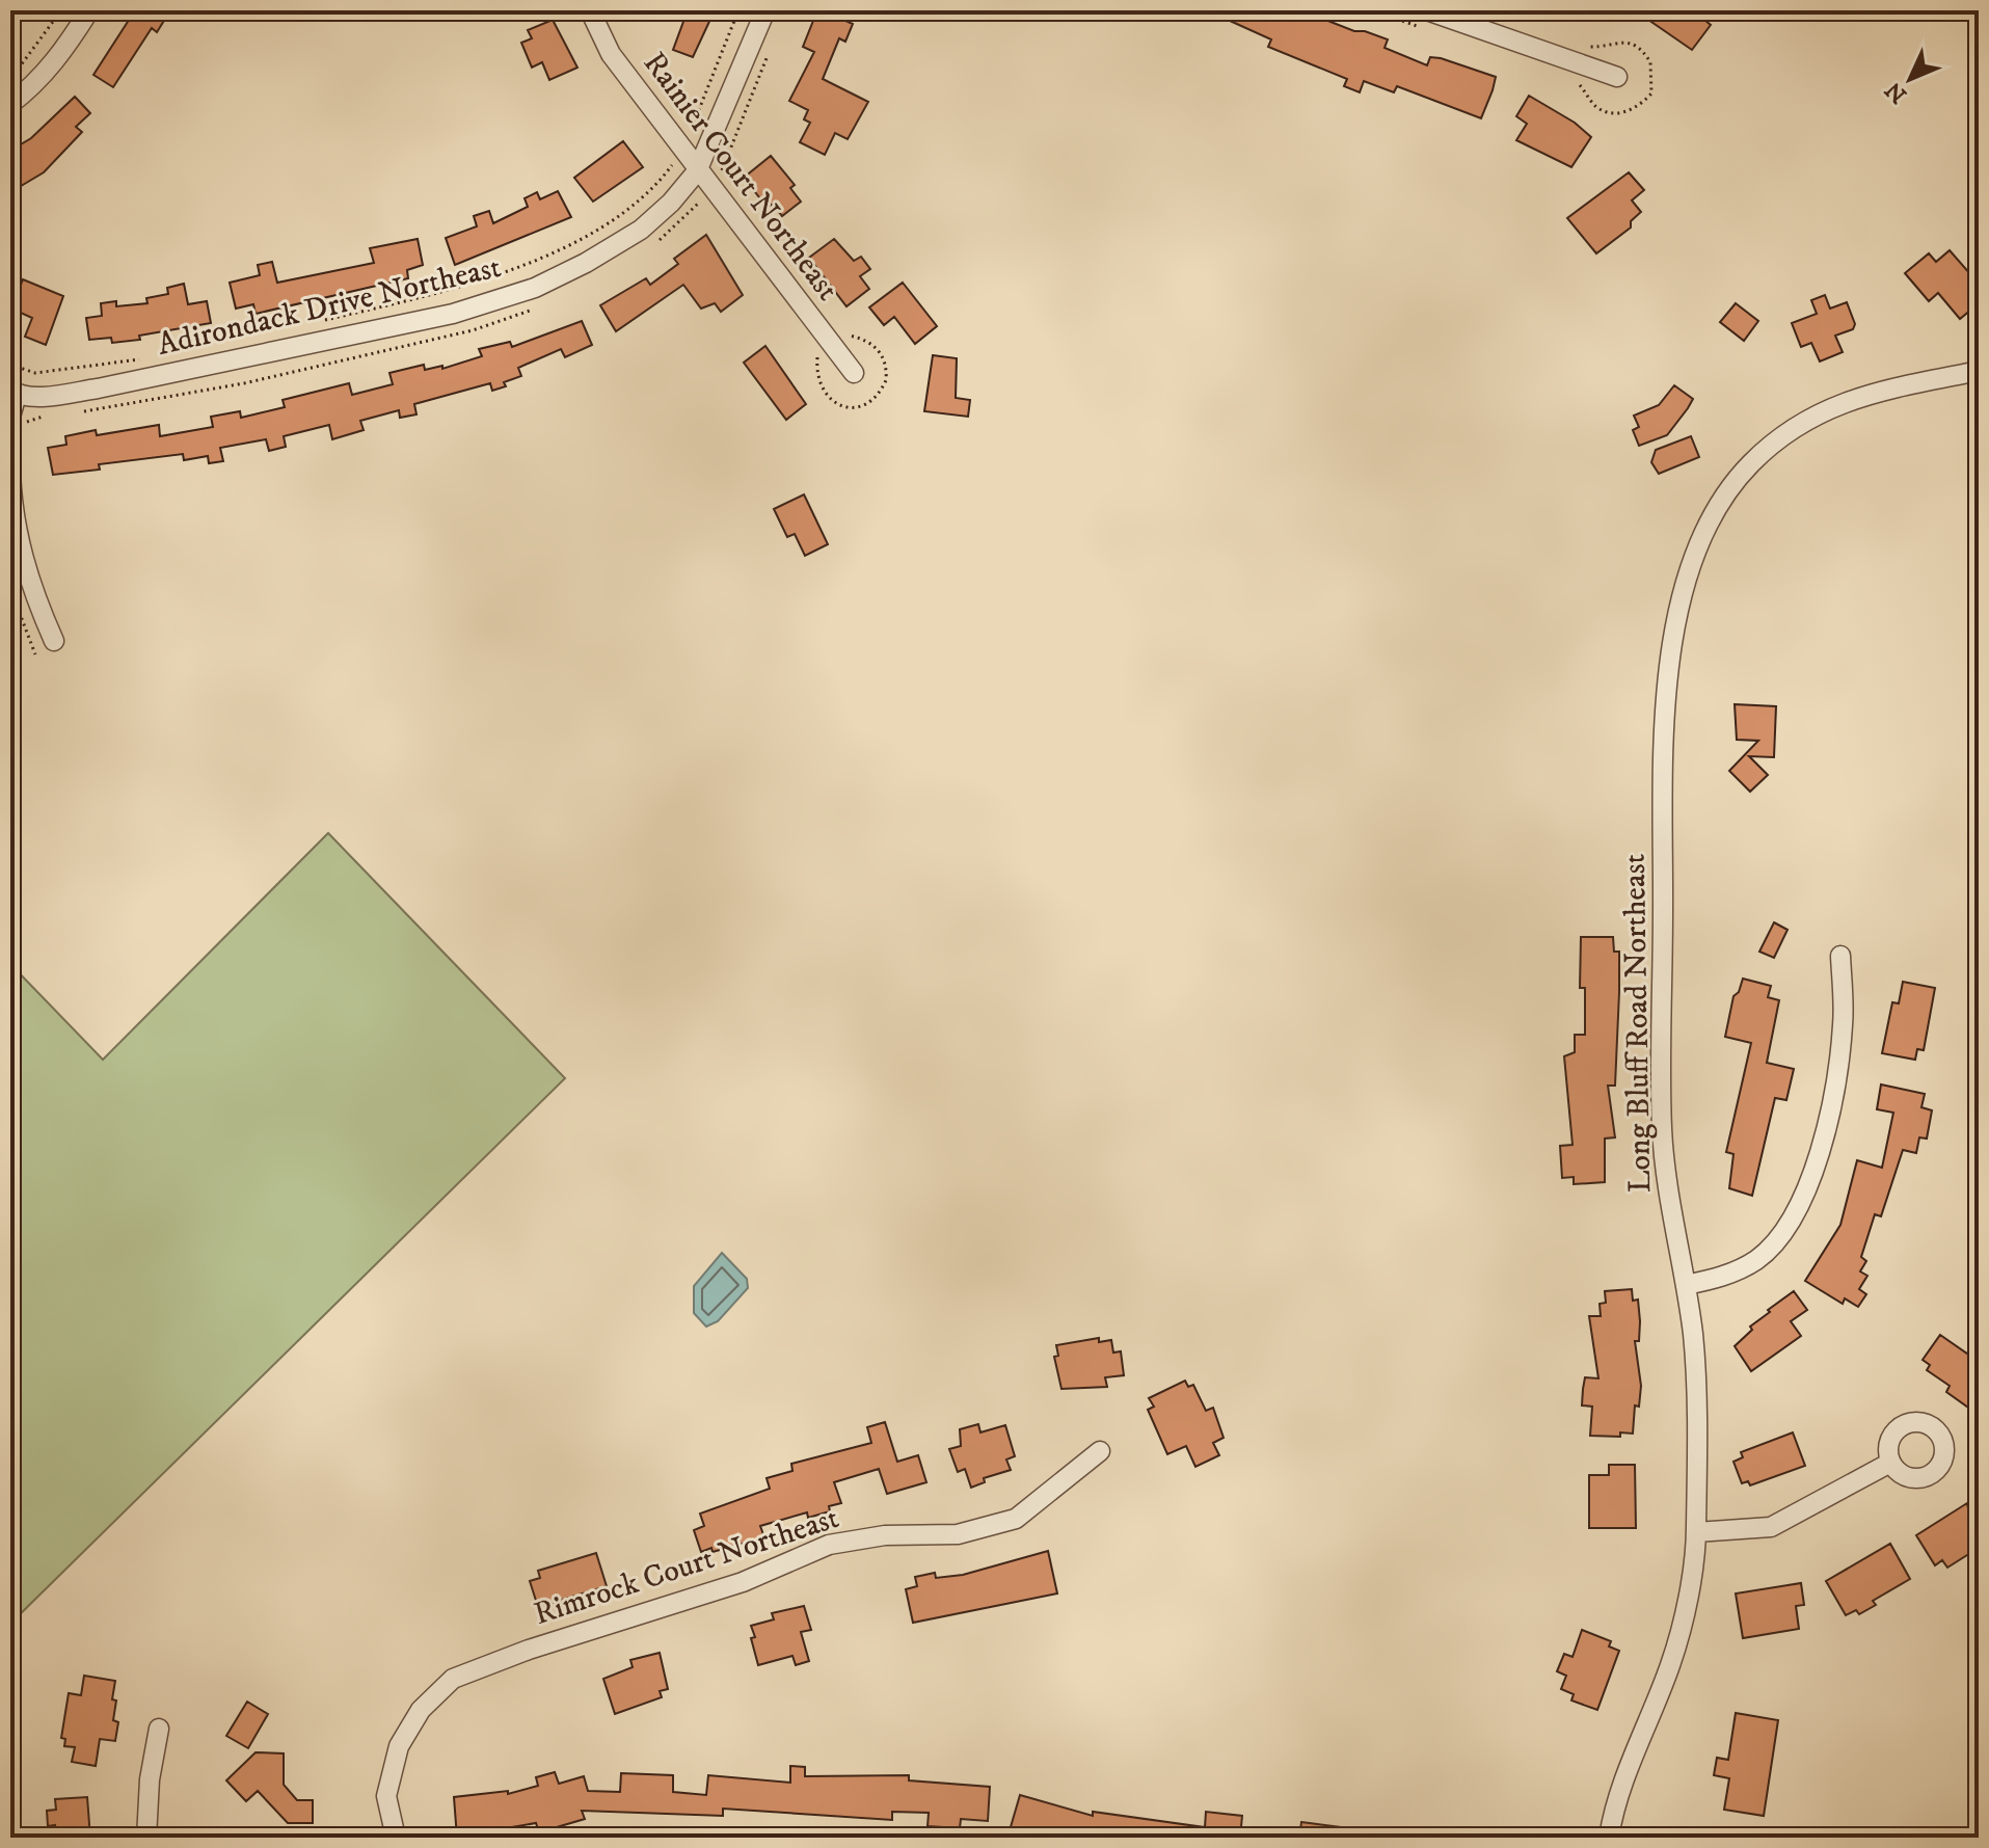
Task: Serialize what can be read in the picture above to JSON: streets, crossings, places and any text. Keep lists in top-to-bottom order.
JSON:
{
  "streets": {
    "street": [
      "Rainier Court Northeast",
      "Adirondack Drive Northeast",
      "Long Bluff Road Northeast",
      "Rimrock Court Northeast"
    ]
  },
  "crossings": [
    ["Rainier Court Northeast", "Adirondack Drive Northeast"]
  ],
  "north": "bottom left"
}
